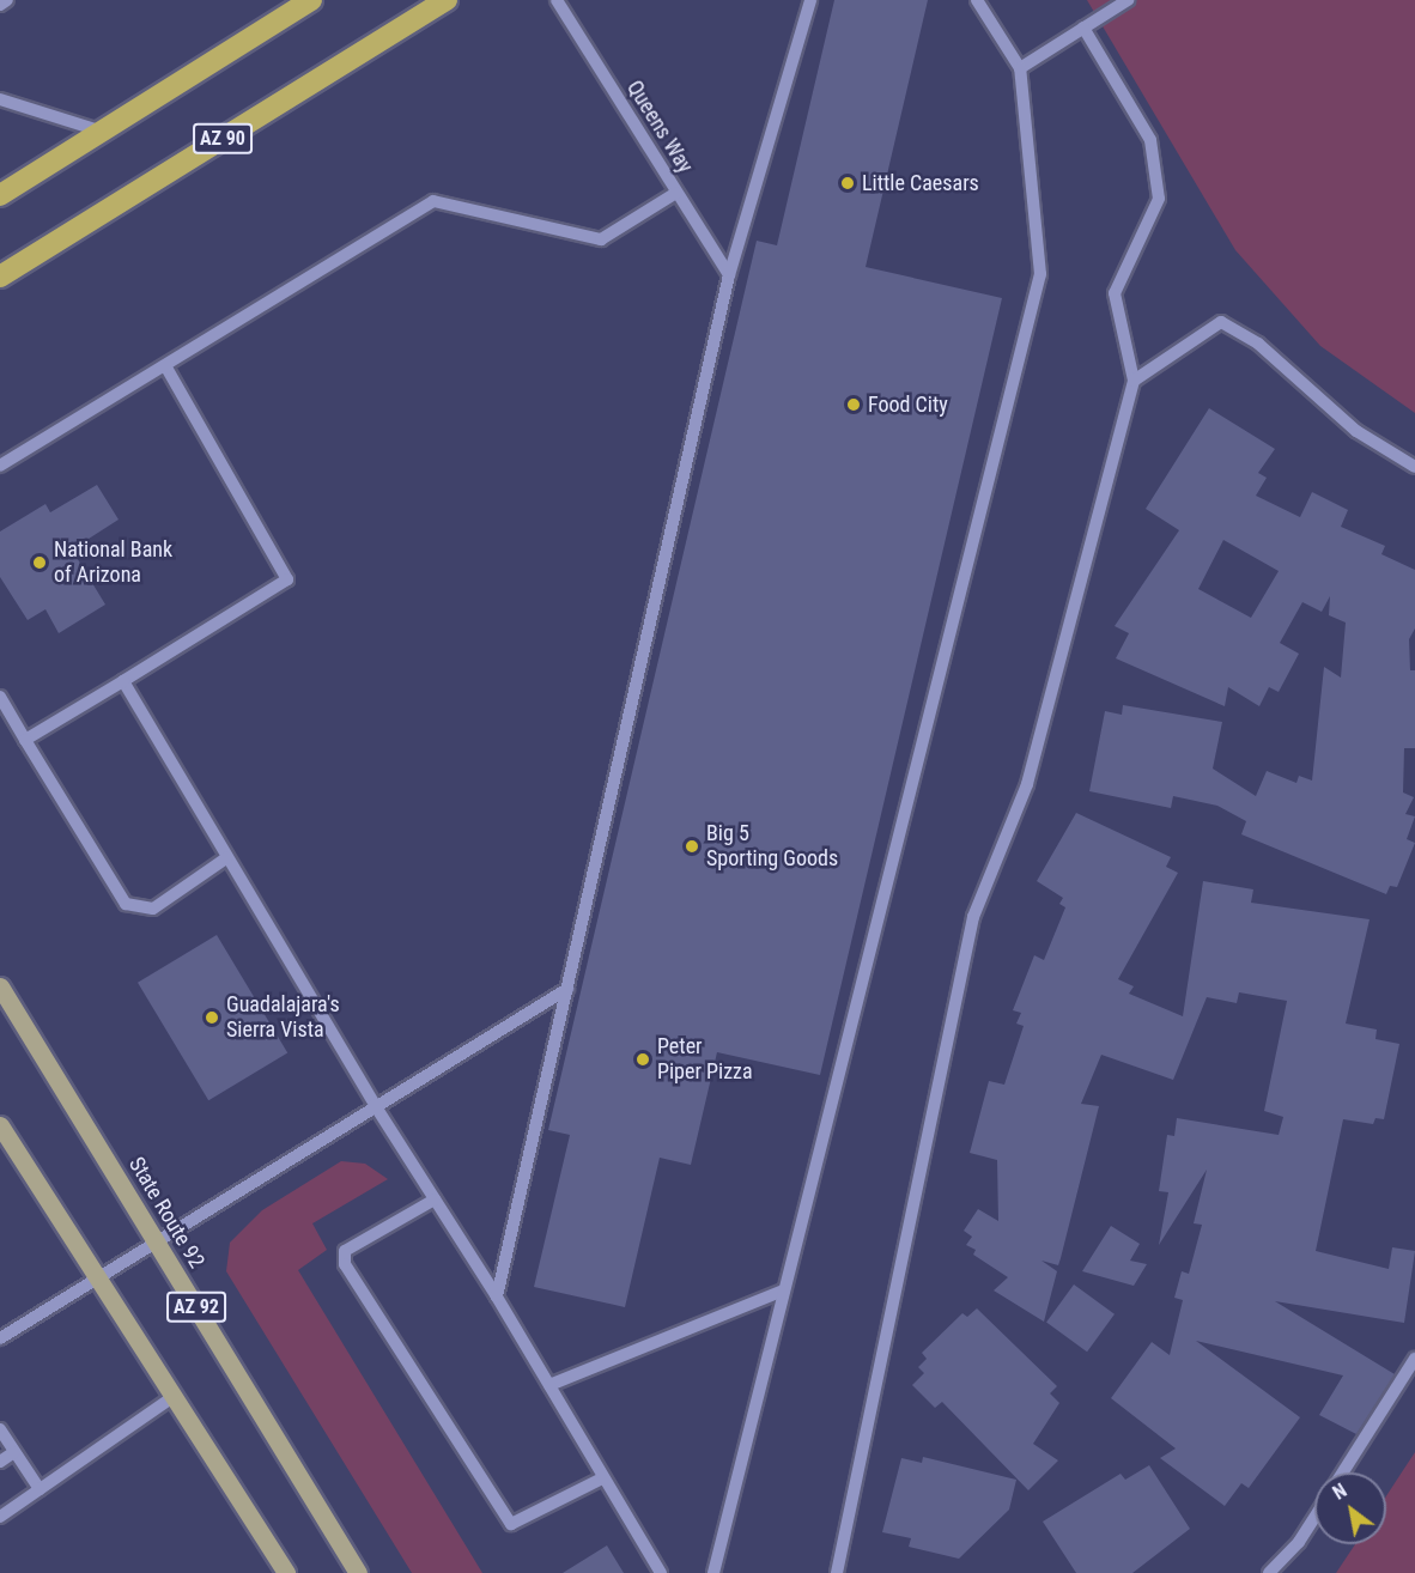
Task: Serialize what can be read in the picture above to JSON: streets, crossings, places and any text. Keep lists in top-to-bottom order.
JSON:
{
  "streets": {
    "highway": ["AZ 90"],
    "main road": ["State Route 92", "AZ 92"],
    "street": ["Queens Way"]
  },
  "places": [
    "Little Caesars",
    "Food City",
    "National Bank of Arizona",
    "Big 5 Sporting Goods",
    "Guadalajara's Sierra Vista",
    "Peter Piper Pizza"
  ],
  "north": "top left"
}
